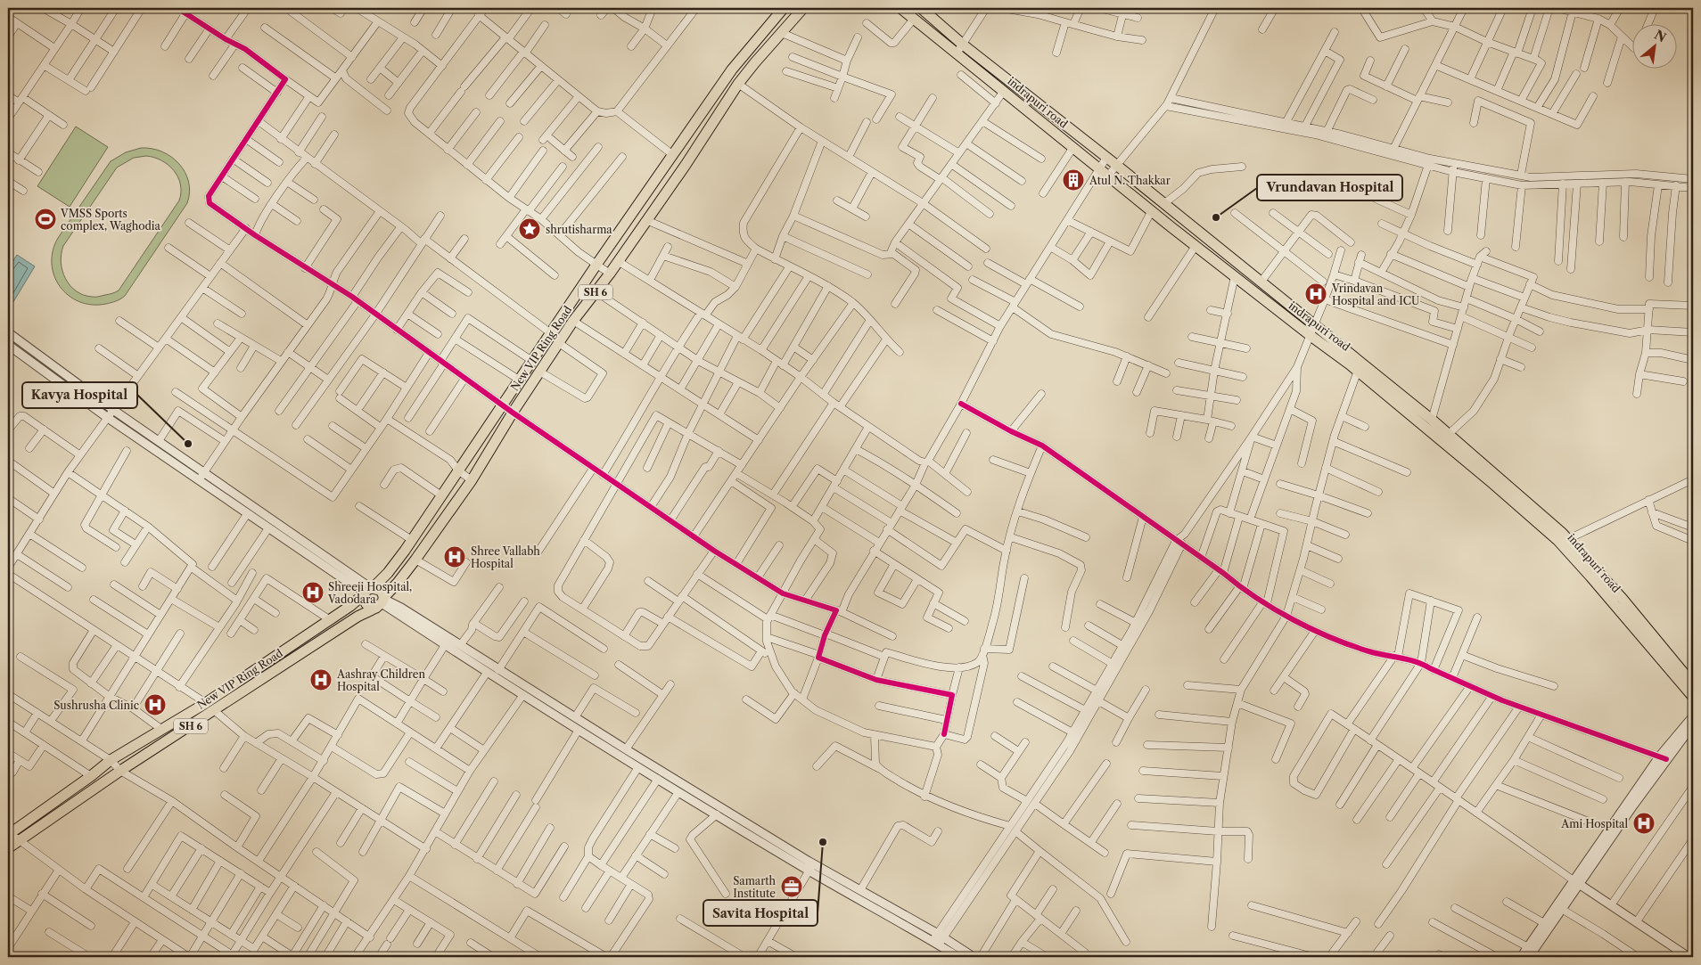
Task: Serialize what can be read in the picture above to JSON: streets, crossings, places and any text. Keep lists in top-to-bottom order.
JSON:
{
  "streets": {
    "main road": ["indrapuri road", "SH 6", "New VIP Ring Road"]
  },
  "places": {
    "building": ["Atul N. Thakkar"],
    "other": ["Vrundavan Hospital", "Kavya Hospital", "Savita Hospital"],
    "sports": ["VMSS Sports complex, Waghodia"],
    "place": ["shrutisharma"],
    "hospital": [
      "Vrindavan Hospital and ICU",
      "Shree Vallabh Hospital",
      "Shreeji Hospital, Vadodara",
      "Aashray Children Hospital",
      "Sushrusha Clinic",
      "Ami Hospital"
    ],
    "office": ["Samarth Institute"]
  },
  "north": "top right"
}
